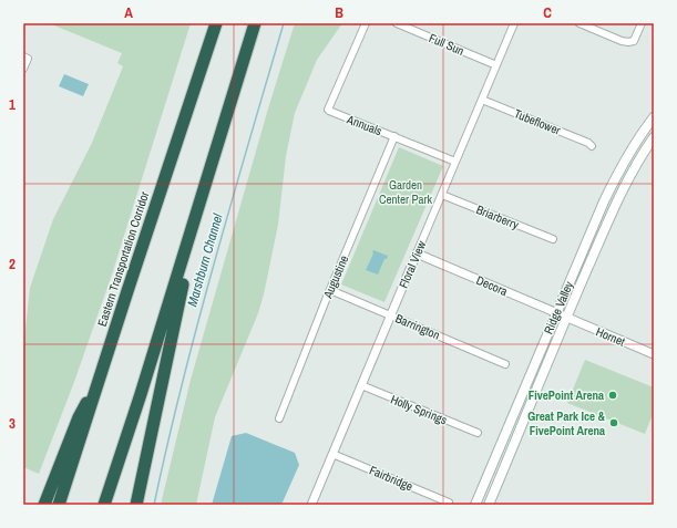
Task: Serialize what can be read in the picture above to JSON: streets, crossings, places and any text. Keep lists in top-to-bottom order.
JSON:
{
  "streets": {
    "highway": ["Eastern Transportation Corridor"],
    "main road": ["Ridge Valley"],
    "street": [
      "Full Sun",
      "Tubeflower",
      "Annuals",
      "Briarberry",
      "Floral View",
      "Augustine",
      "Decora",
      "Barrington",
      "Hornet",
      "Holly Springs",
      "Fairbridge"
    ]
  },
  "crossings": [
    ["Full Sun", "Floral View"],
    ["Tubeflower", "Floral View"],
    ["Annuals", "Floral View"],
    ["Annuals", "Augustine"],
    ["Briarberry", "Floral View"],
    ["Floral View", "Decora"],
    ["Floral View", "Barrington"],
    ["Floral View", "Holly Springs"],
    ["Floral View", "Fairbridge"],
    ["Augustine", "Barrington"],
    ["Decora", "Ridge Valley"],
    ["Decora", "Hornet"],
    ["Ridge Valley", "Hornet"]
  ],
  "water": ["Marshburn Channel"],
  "parks": ["Garden Center Park"],
  "places": ["FivePoint Arena", "Great Park Ice & FivePoint Arena"],
  "grid": {
    "columns": ["A", "B", "C"],
    "rows": ["1", "2", "3"]
  }
}
